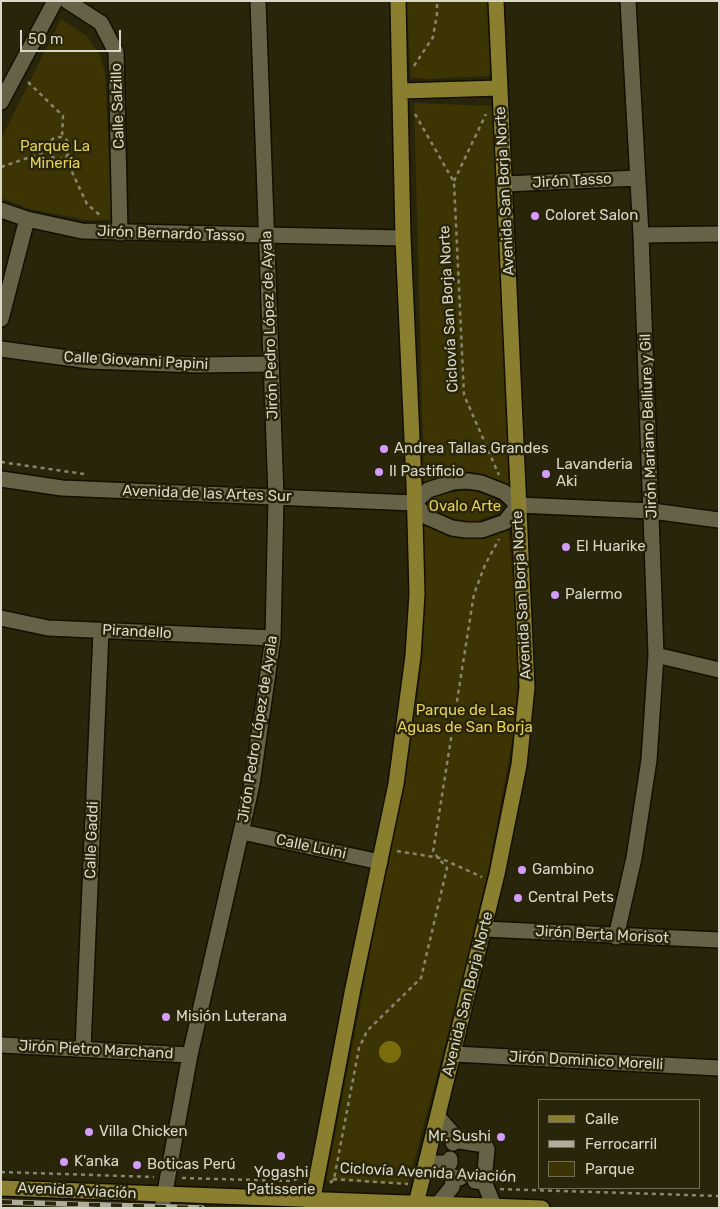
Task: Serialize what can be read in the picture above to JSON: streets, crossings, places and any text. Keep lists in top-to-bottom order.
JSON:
{
  "streets": {
    "main road": ["Avenida San Borja Norte", "Avenida Aviación"],
    "street": [
      "Calle Salzillo",
      "Jirón Tasso",
      "Jirón Bernardo Tasso",
      "Jirón Pedro López de Ayala",
      "Calle Giovanni Papini",
      "Jirón Mariano Belliure y Gil",
      "Avenida de las Artes Sur",
      "Pirandello",
      "Calle Gaddi",
      "Calle Luini",
      "Jirón Berta Morisot",
      "Jirón Pietro Marchand",
      "Jirón Dominico Morelli"
    ],
    "path": ["Ciclovía San Borja Norte", "Ciclovía Avenida Aviación"]
  },
  "crossings": [
    ["Calle Salzillo", "Jirón Bernardo Tasso"],
    ["Jirón Tasso", "Avenida San Borja Norte"],
    ["Jirón Tasso", "Jirón Mariano Belliure y Gil"],
    ["Avenida San Borja Norte", "Jirón Berta Morisot"],
    ["Avenida San Borja Norte", "Jirón Dominico Morelli"],
    ["Avenida San Borja Norte", "Ciclovía Avenida Aviación"],
    ["Avenida San Borja Norte", "Avenida Aviación"],
    ["Jirón Bernardo Tasso", "Jirón Pedro López de Ayala"],
    ["Jirón Pedro López de Ayala", "Calle Giovanni Papini"],
    ["Jirón Pedro López de Ayala", "Avenida de las Artes Sur"],
    ["Jirón Pedro López de Ayala", "Pirandello"],
    ["Jirón Pedro López de Ayala", "Calle Luini"],
    ["Jirón Pedro López de Ayala", "Jirón Pietro Marchand"],
    ["Jirón Pedro López de Ayala", "Avenida Aviación"],
    ["Jirón Mariano Belliure y Gil", "Jirón Berta Morisot"],
    ["Pirandello", "Calle Gaddi"],
    ["Calle Gaddi", "Jirón Pietro Marchand"]
  ],
  "parks": ["Parque La Minería", "Ovalo Arte", "Parque de Las Aguas de San Borja"],
  "places": [
    "Coloret Salon",
    "Andrea Tallas Grandes",
    "Il Pastificio",
    "Lavanderia Aki",
    "El Huarike",
    "Palermo",
    "Gambino",
    "Central Pets",
    "Misión Luterana",
    "Villa Chicken",
    "Mr. Sushi",
    "Yogashi Patisserie",
    "K'anka",
    "Boticas Perú"
  ],
  "legend": ["Calle", "Ferrocarril", "Parque"],
  "scale_bar": "50 m"
}
